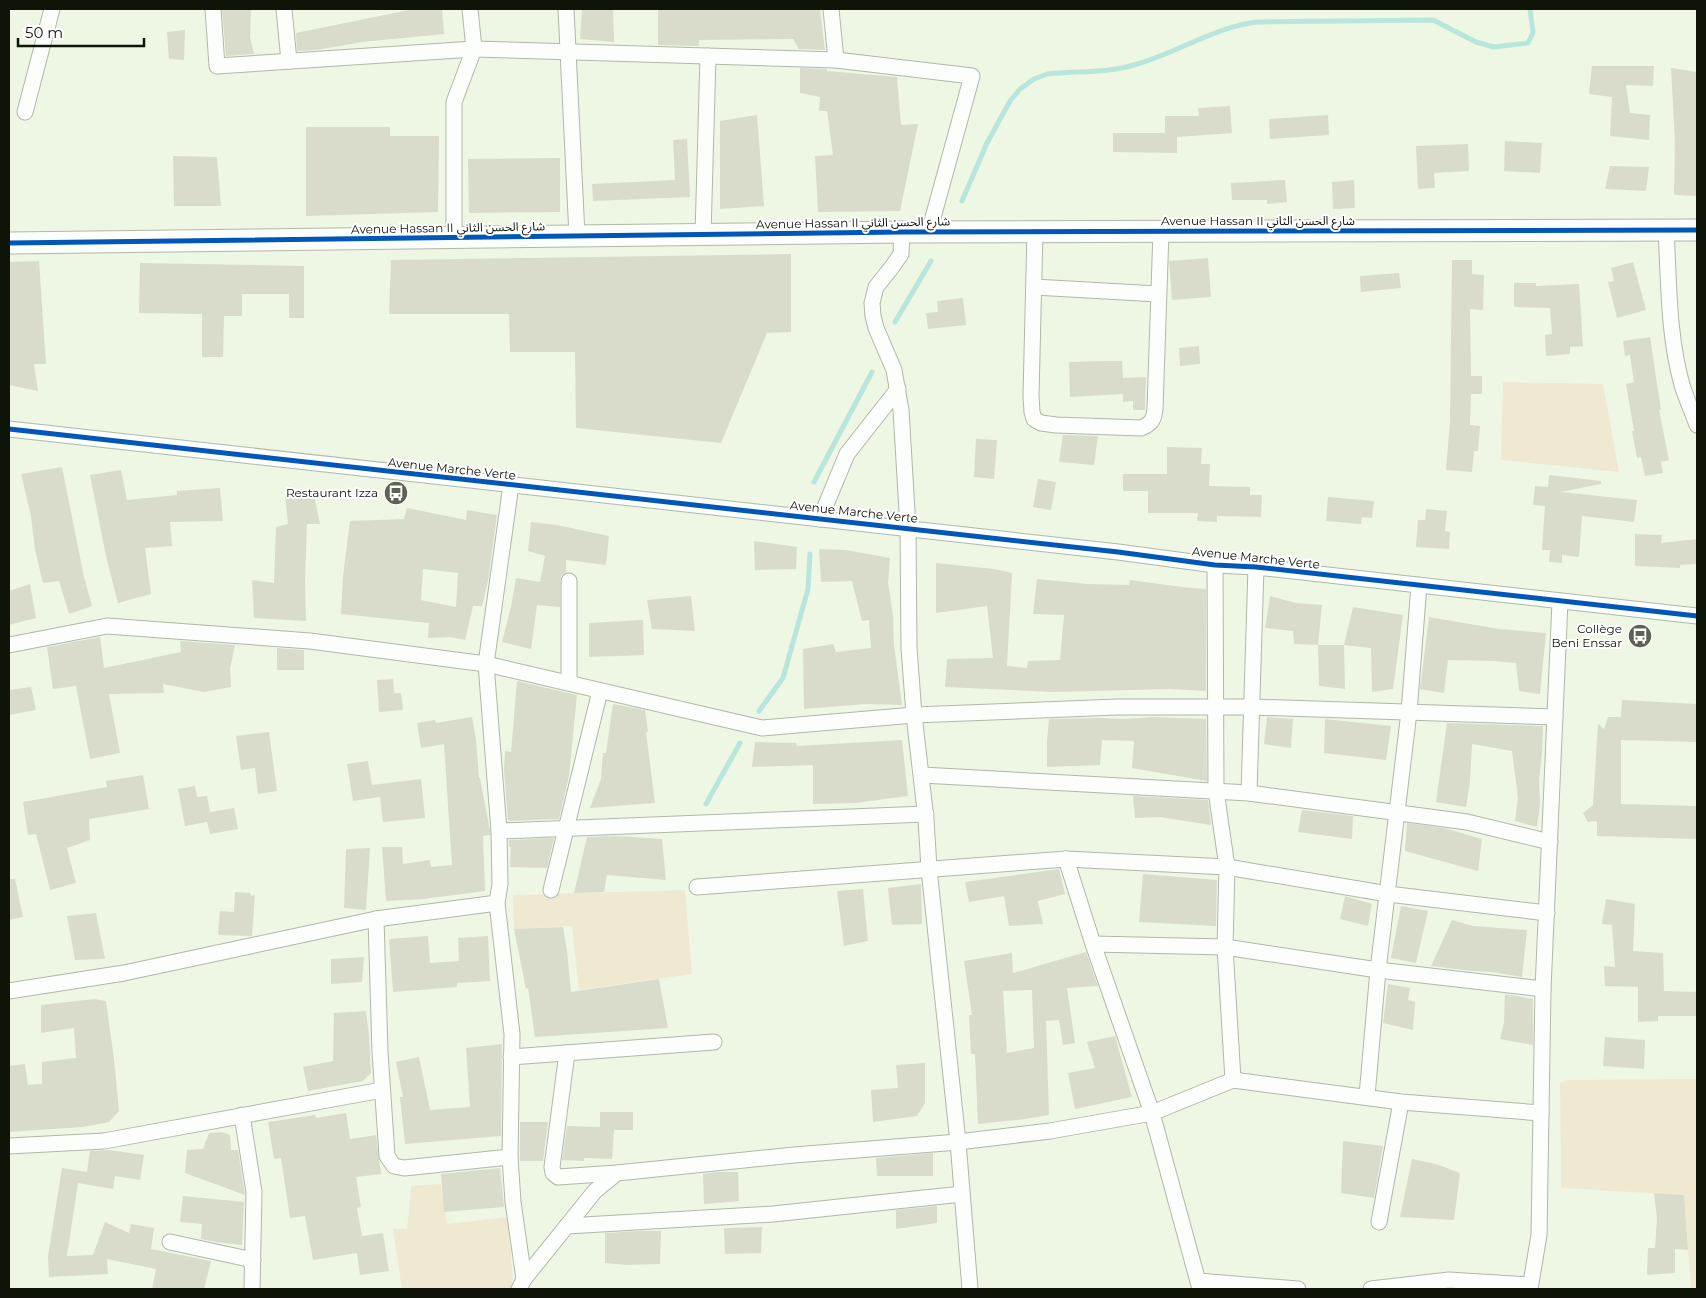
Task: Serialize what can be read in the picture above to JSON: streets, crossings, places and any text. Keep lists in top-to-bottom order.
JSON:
{
  "streets": {
    "street": ["Avenue Hassan II شارع الحسن الثاني", "Avenue Marche Verte"]
  },
  "places": {
    "bus stop": ["Restaurant Izza", "Collège Beni Enssar"]
  },
  "scale_bar": "50 m"
}
